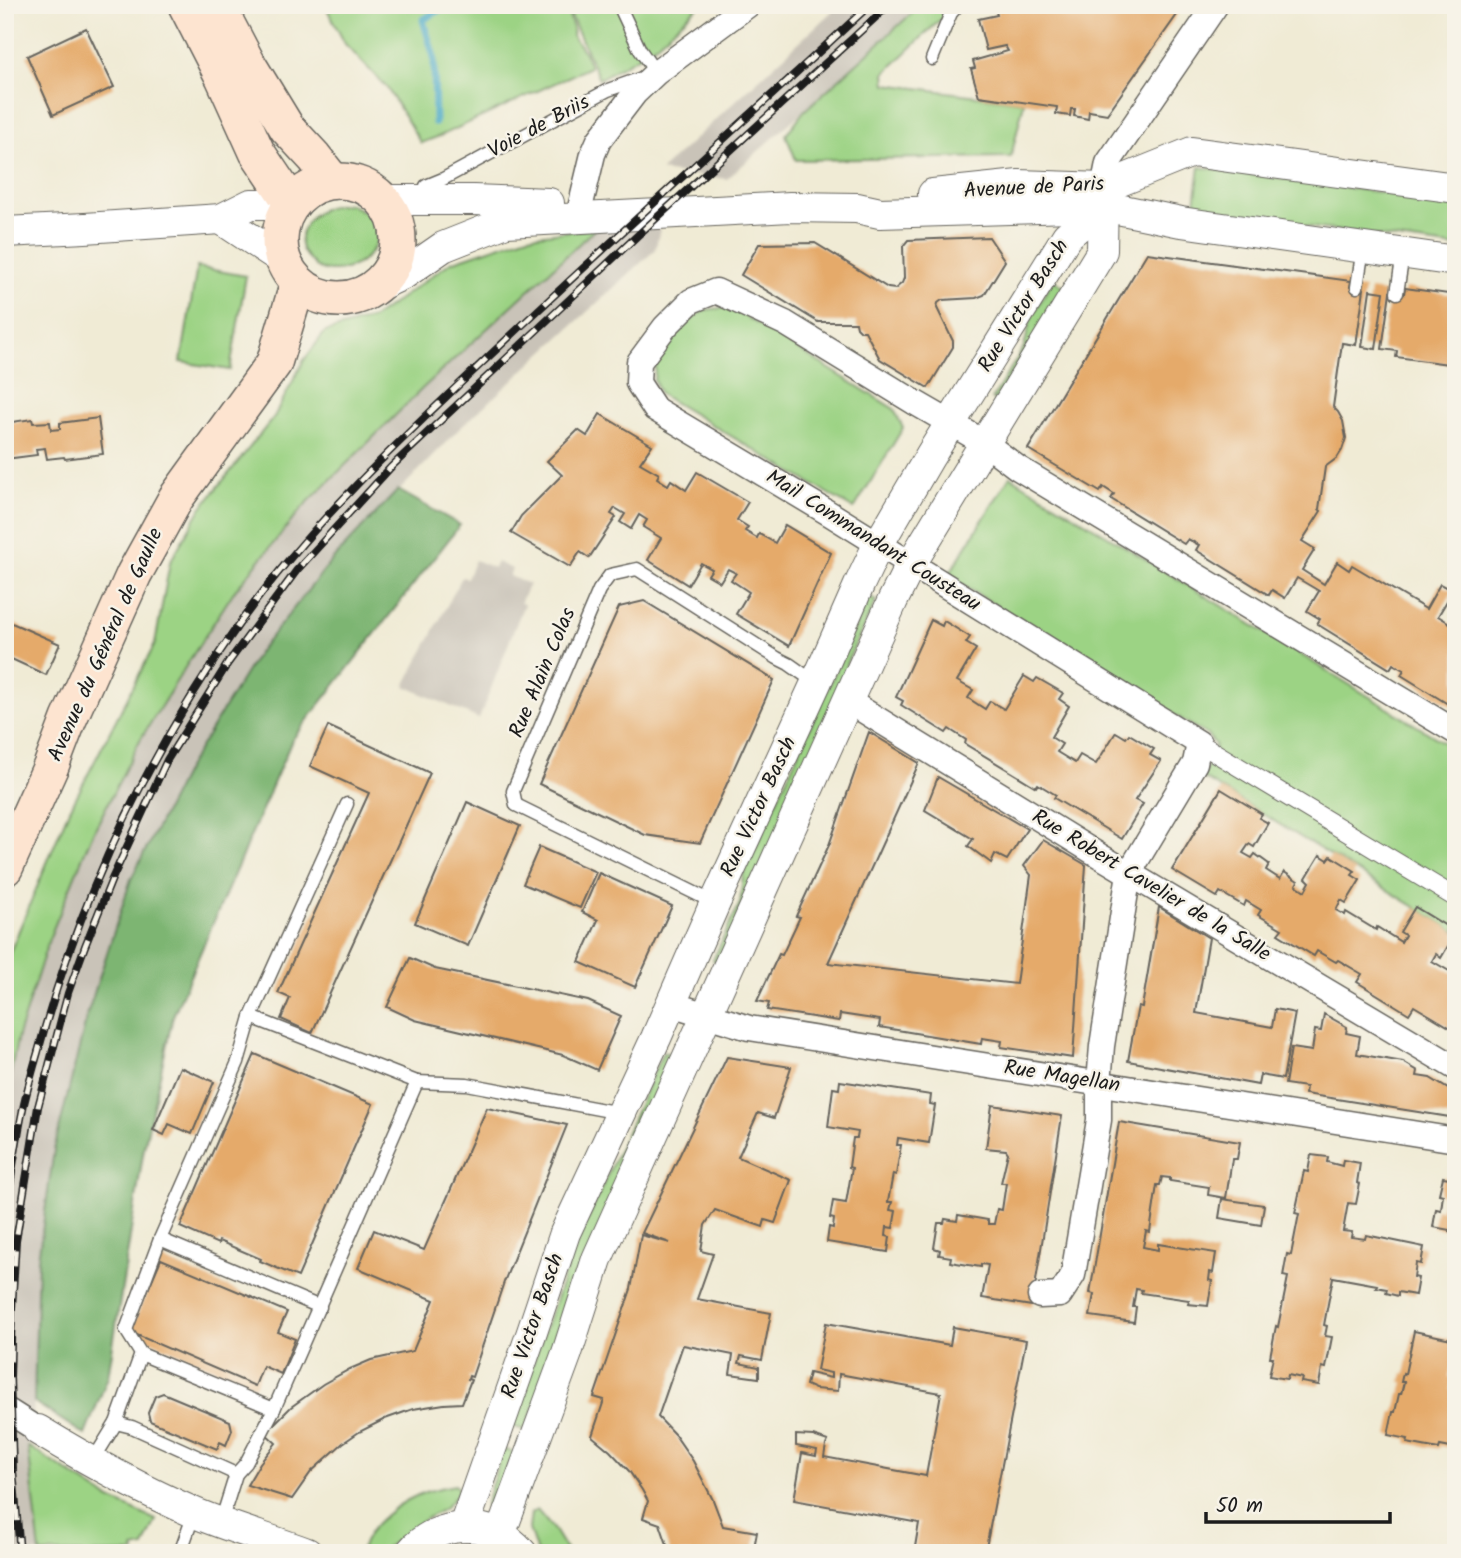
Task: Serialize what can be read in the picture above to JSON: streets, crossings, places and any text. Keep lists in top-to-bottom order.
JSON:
{
  "streets": {
    "main road": ["Avenue du Général de Gaulle"],
    "street": [
      "Voie de Briis",
      "Avenue de Paris",
      "Rue Victor Basch",
      "Mail Commandant Cousteau",
      "Rue Robert Cavelier de la Salle",
      "Rue Magellan"
    ],
    "lane": ["Rue Alain Colas"]
  },
  "crossings": [
    ["Voie de Briis", "Avenue de Paris"],
    ["Avenue de Paris", "Rue Victor Basch"],
    ["Avenue de Paris", "Avenue du Général de Gaulle"],
    ["Rue Victor Basch", "Mail Commandant Cousteau"],
    ["Rue Victor Basch", "Rue Alain Colas"],
    ["Rue Victor Basch", "Rue Robert Cavelier de la Salle"],
    ["Rue Victor Basch", "Rue Magellan"]
  ],
  "scale_bar": "50 m"
}
